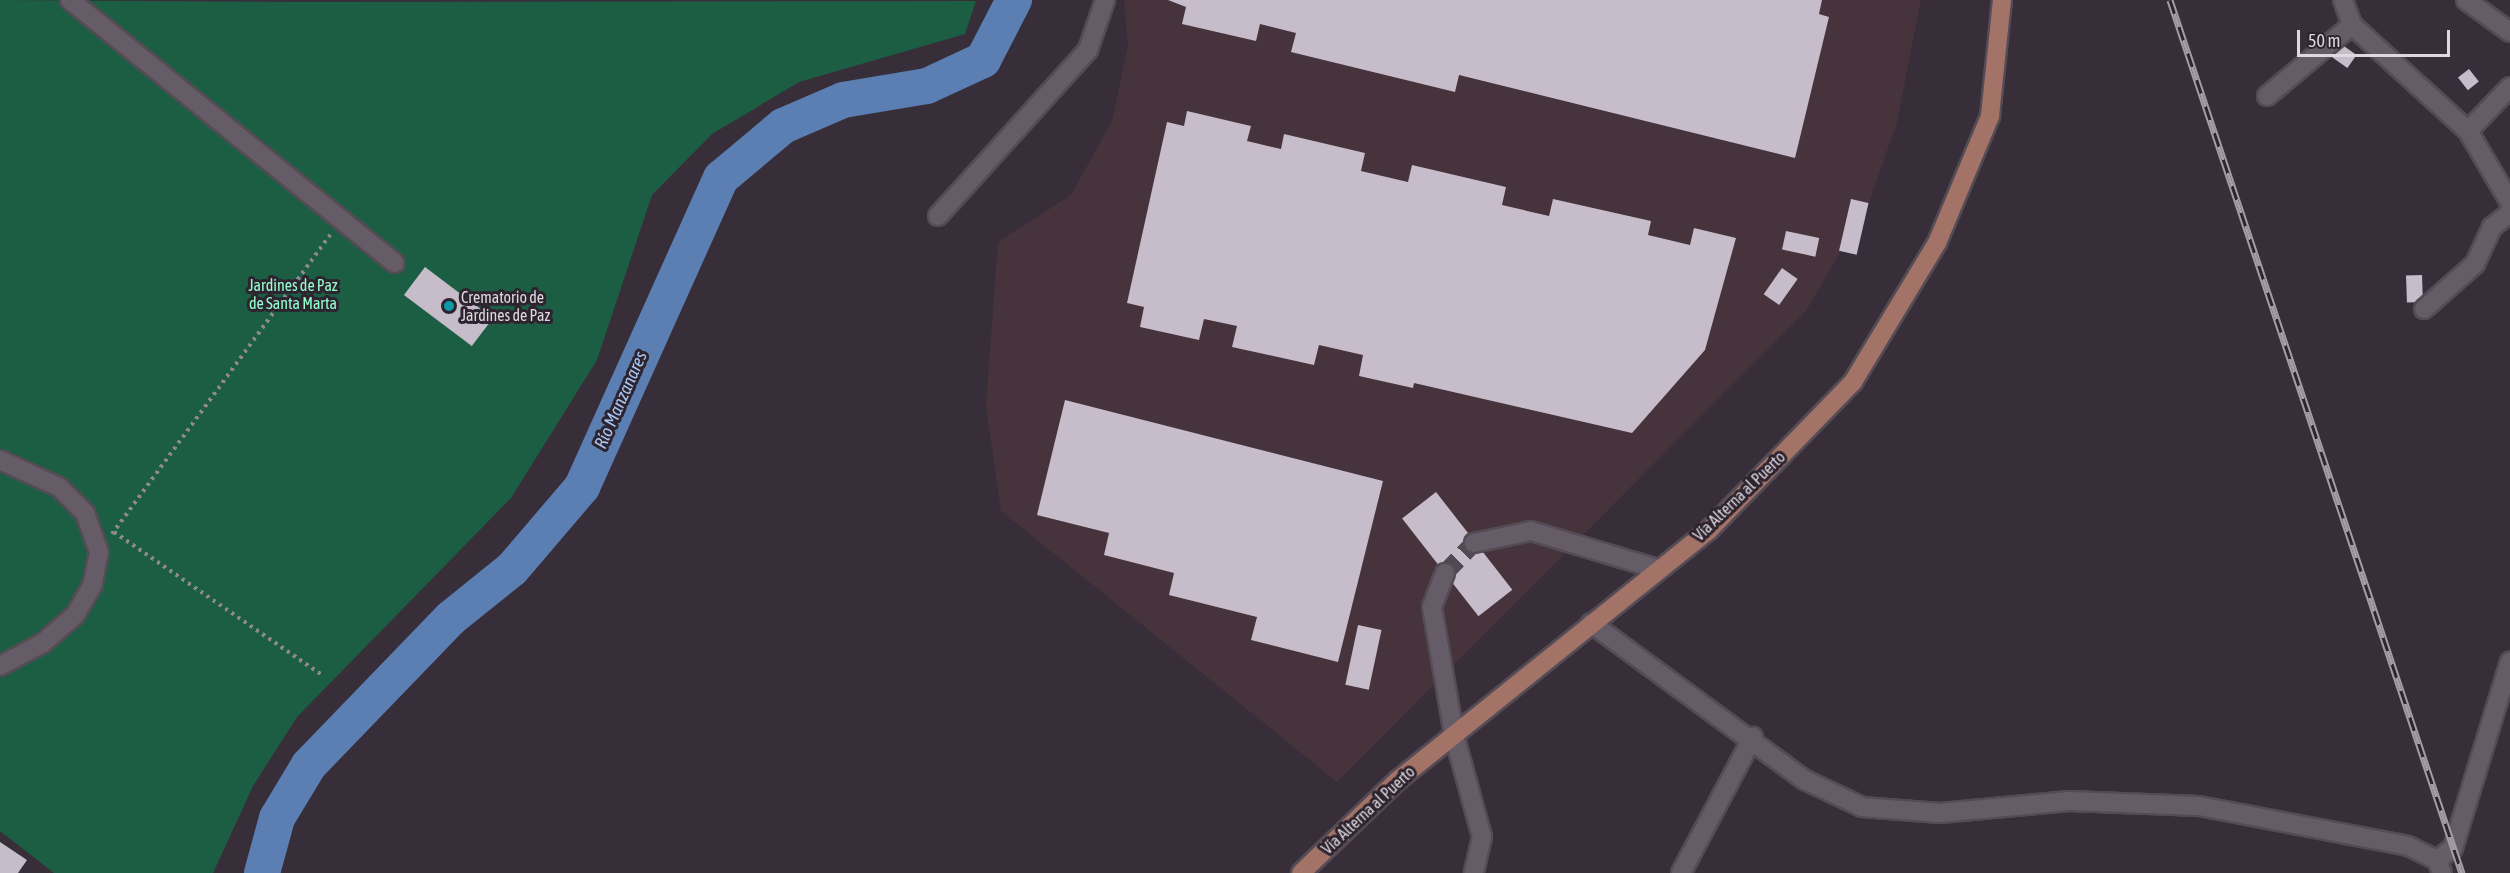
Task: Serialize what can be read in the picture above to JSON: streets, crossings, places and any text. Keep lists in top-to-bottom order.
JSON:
{
  "streets": {
    "main road": ["Vía Alterna al Puerto"]
  },
  "water": ["Río Manzanares"],
  "parks": ["Jardines de Paz de Santa Marta"],
  "places": ["Crematorio de Jardines de Paz"],
  "scale_bar": "50 m"
}
